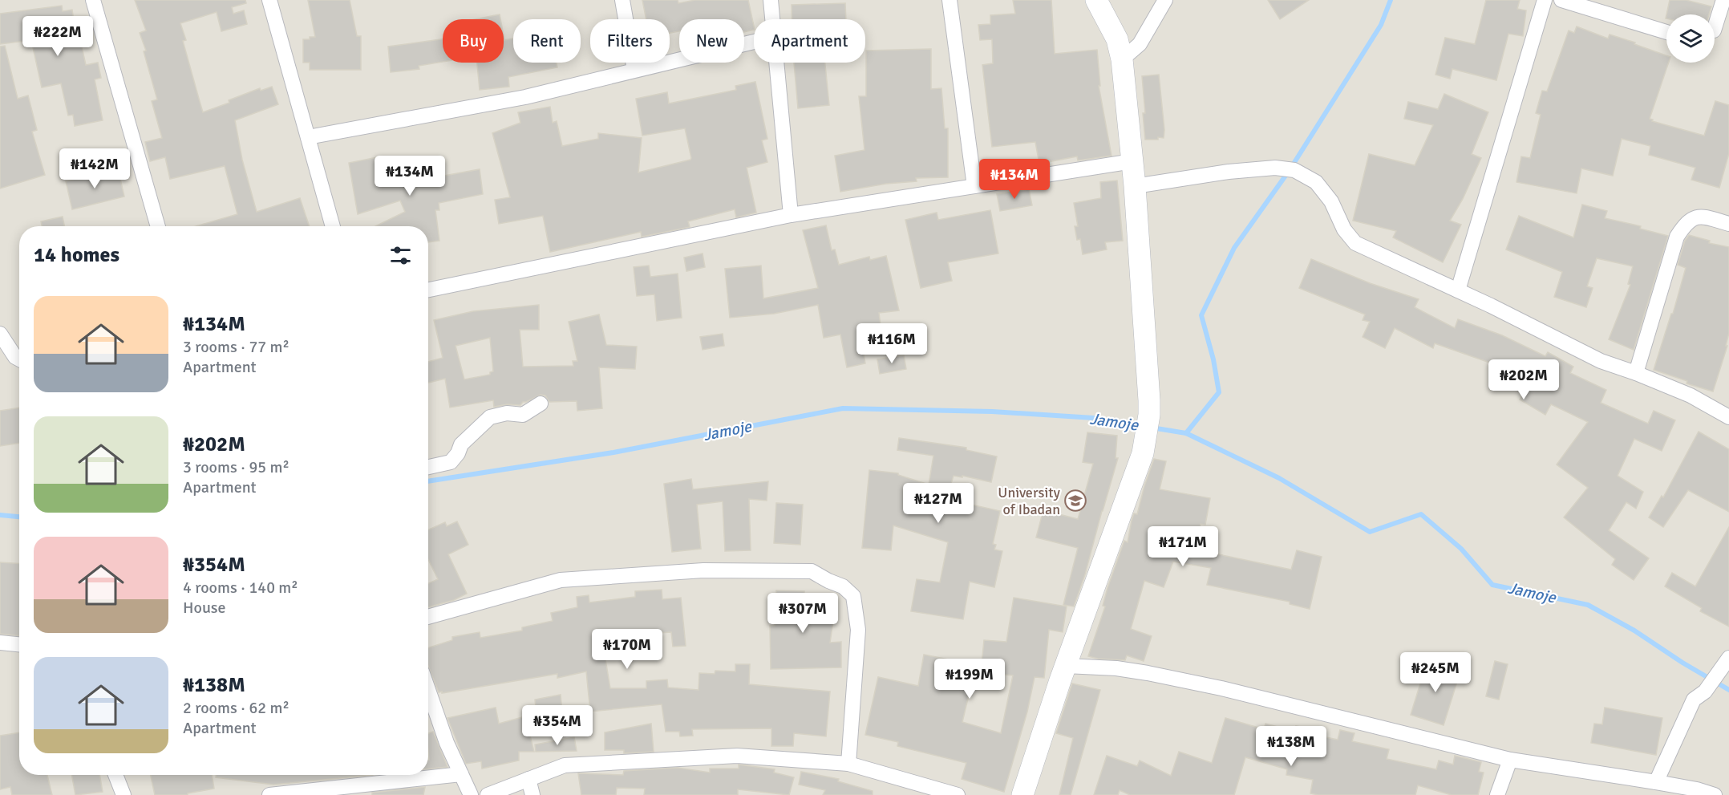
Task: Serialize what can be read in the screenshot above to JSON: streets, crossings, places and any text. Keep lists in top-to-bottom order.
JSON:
{
  "water": ["Jamoje"],
  "places": {
    "school or university": ["University of Ibadan"]
  },
  "page": {
    "price": [
      "₦222M",
      "₦142M",
      "₦134M",
      "₦134M",
      "₦116M",
      "₦202M",
      "₦127M",
      "₦171M",
      "₦307M",
      "₦170M",
      "₦245M",
      "₦199M",
      "₦354M",
      "₦138M"
    ],
    "chip": [
      "Buy",
      "Rent",
      "Filters",
      "New",
      "Apartment"
    ],
    "heading": "14 homes",
    "list": [
      {
        "name": "₦134M",
        "note": "3 rooms · 77 m² · Apartment"
      },
      {
        "name": "₦202M",
        "note": "3 rooms · 95 m² · Apartment"
      },
      {
        "name": "₦354M",
        "note": "4 rooms · 140 m² · House"
      },
      {
        "name": "₦138M",
        "note": "2 rooms · 62 m² · Apartment"
      }
    ]
  }
}
